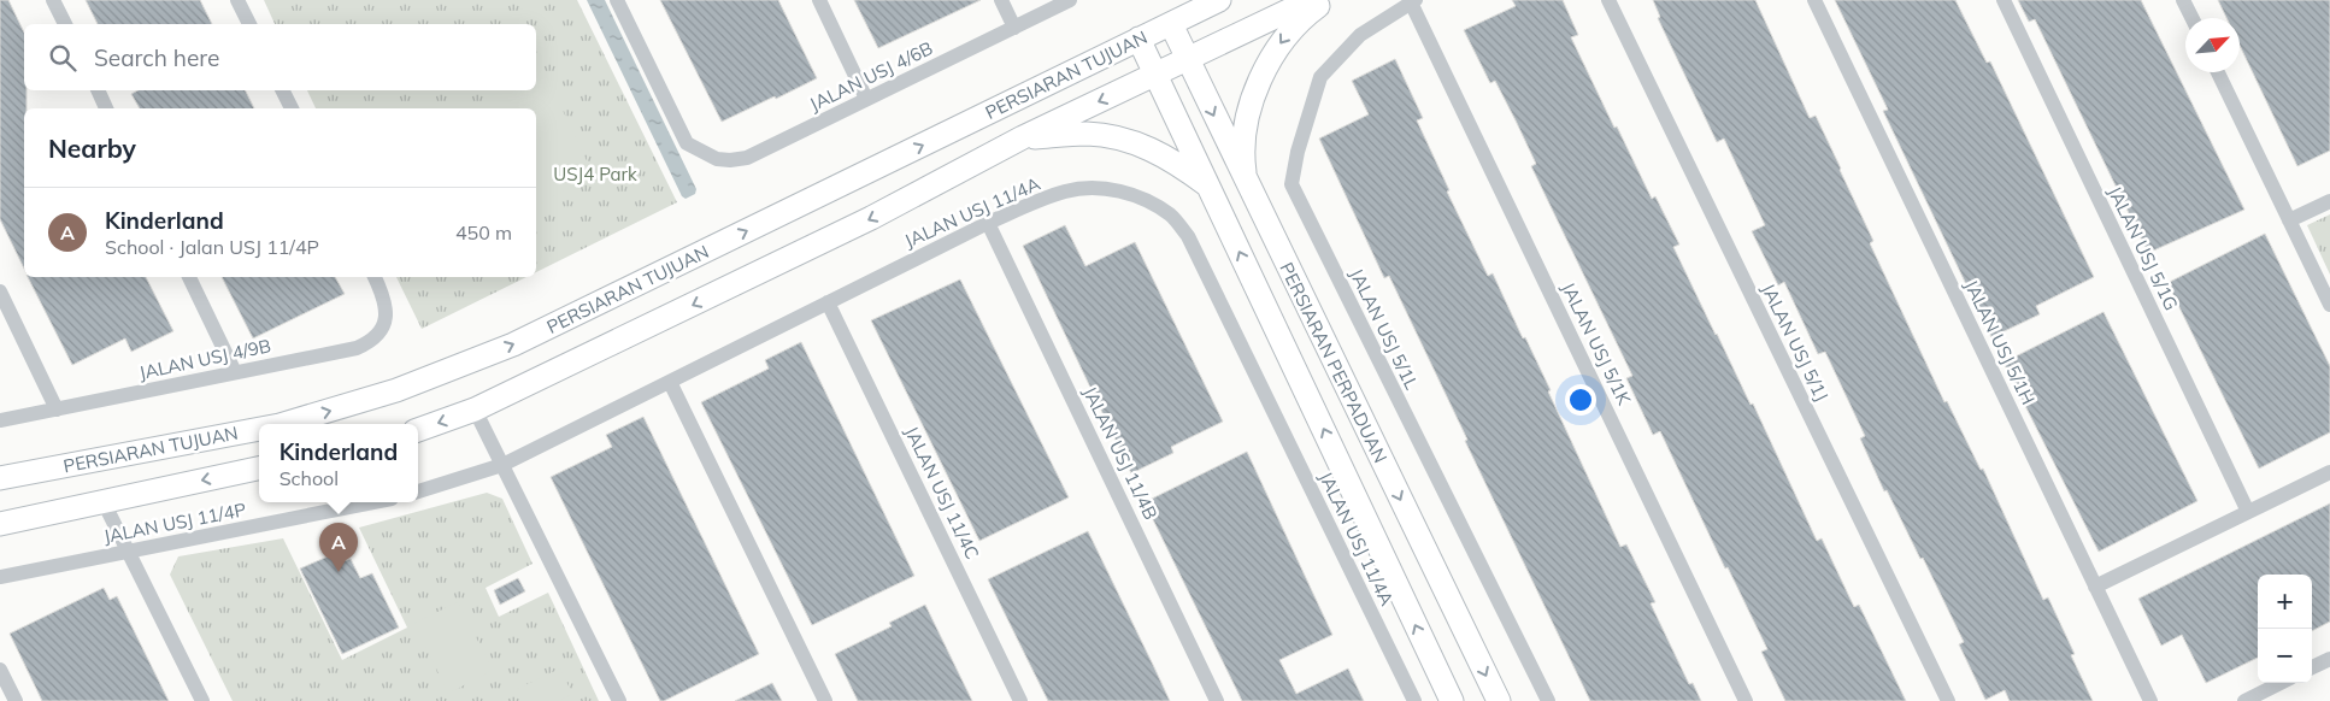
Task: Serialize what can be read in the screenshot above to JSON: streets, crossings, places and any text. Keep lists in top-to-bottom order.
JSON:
{
  "streets": {
    "main road": ["PERSIARAN TUJUAN", "PERSIARAN PERPADUAN"],
    "street": [
      "JALAN USJ 4/6B",
      "JALAN USJ 11/4A",
      "JALAN USJ 5/1G",
      "JALAN USJ 5/1L",
      "JALAN USJ 5/1J",
      "JALAN USJ 5/1H",
      "JALAN USJ 5/1K",
      "JALAN USJ 4/9B",
      "JALAN USJ 11/4B",
      "JALAN USJ 11/4C",
      "JALAN USJ 11/4P"
    ]
  },
  "crossings": [
    ["PERSIARAN TUJUAN", "PERSIARAN PERPADUAN"],
    ["JALAN USJ 11/4A", "JALAN USJ 11/4B"],
    ["JALAN USJ 11/4A", "JALAN USJ 11/4C"],
    ["JALAN USJ 5/1L", "JALAN USJ 5/1K"]
  ],
  "parks": ["USJ4 Park"],
  "north": "top right",
  "page": {
    "search": "Search here",
    "heading": "Nearby",
    "list": [
      {
        "mark": "A",
        "name": "Kinderland",
        "note": "School · Jalan USJ 11/4P",
        "value": "450 m"
      }
    ],
    "popup": ["Kinderland", "School"],
    "pins": "A",
    "map_buttons": ["+", "−"]
  }
}
